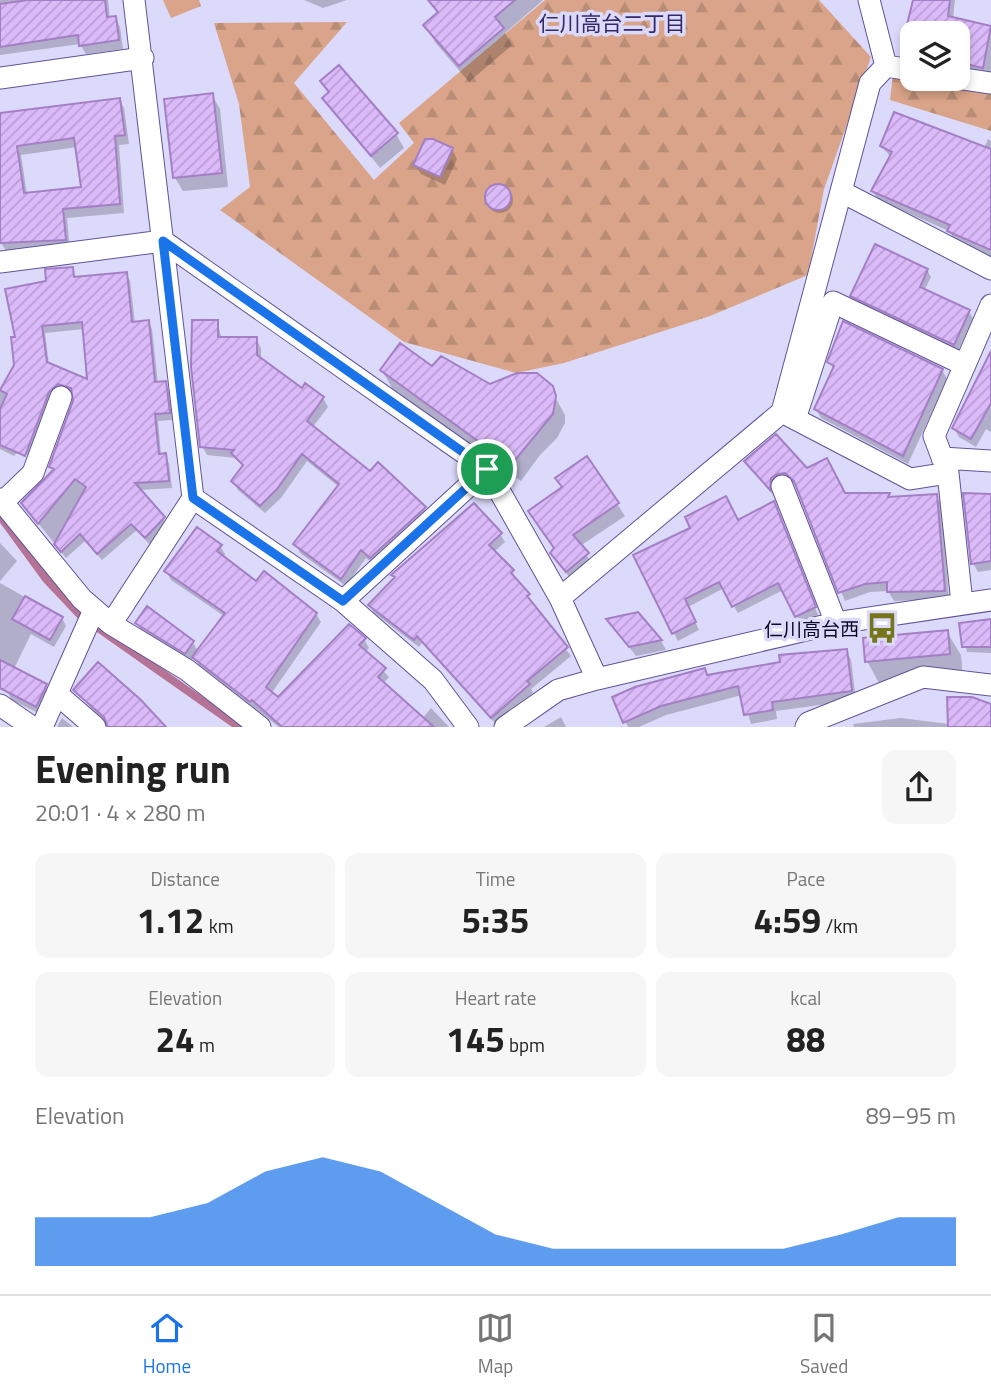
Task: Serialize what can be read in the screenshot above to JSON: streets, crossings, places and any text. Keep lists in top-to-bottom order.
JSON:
{
  "districts": ["仁川高台二丁目"],
  "places": {
    "bus stop": ["仁川高台西"]
  },
  "page": {
    "heading": ["Evening run", "20:01 · 4 × 280 m"],
    "stats": [
      ["Distance", "1.12 km"],
      ["Time", "5:35"],
      ["Pace", "4:59 /km"],
      ["Elevation", "24 m"],
      ["Heart rate", "145 bpm"],
      ["kcal", "88"]
    ],
    "chart": ["Elevation", "89–95 m"],
    "tabs": ["Home", "Map", "Saved"]
  }
}
